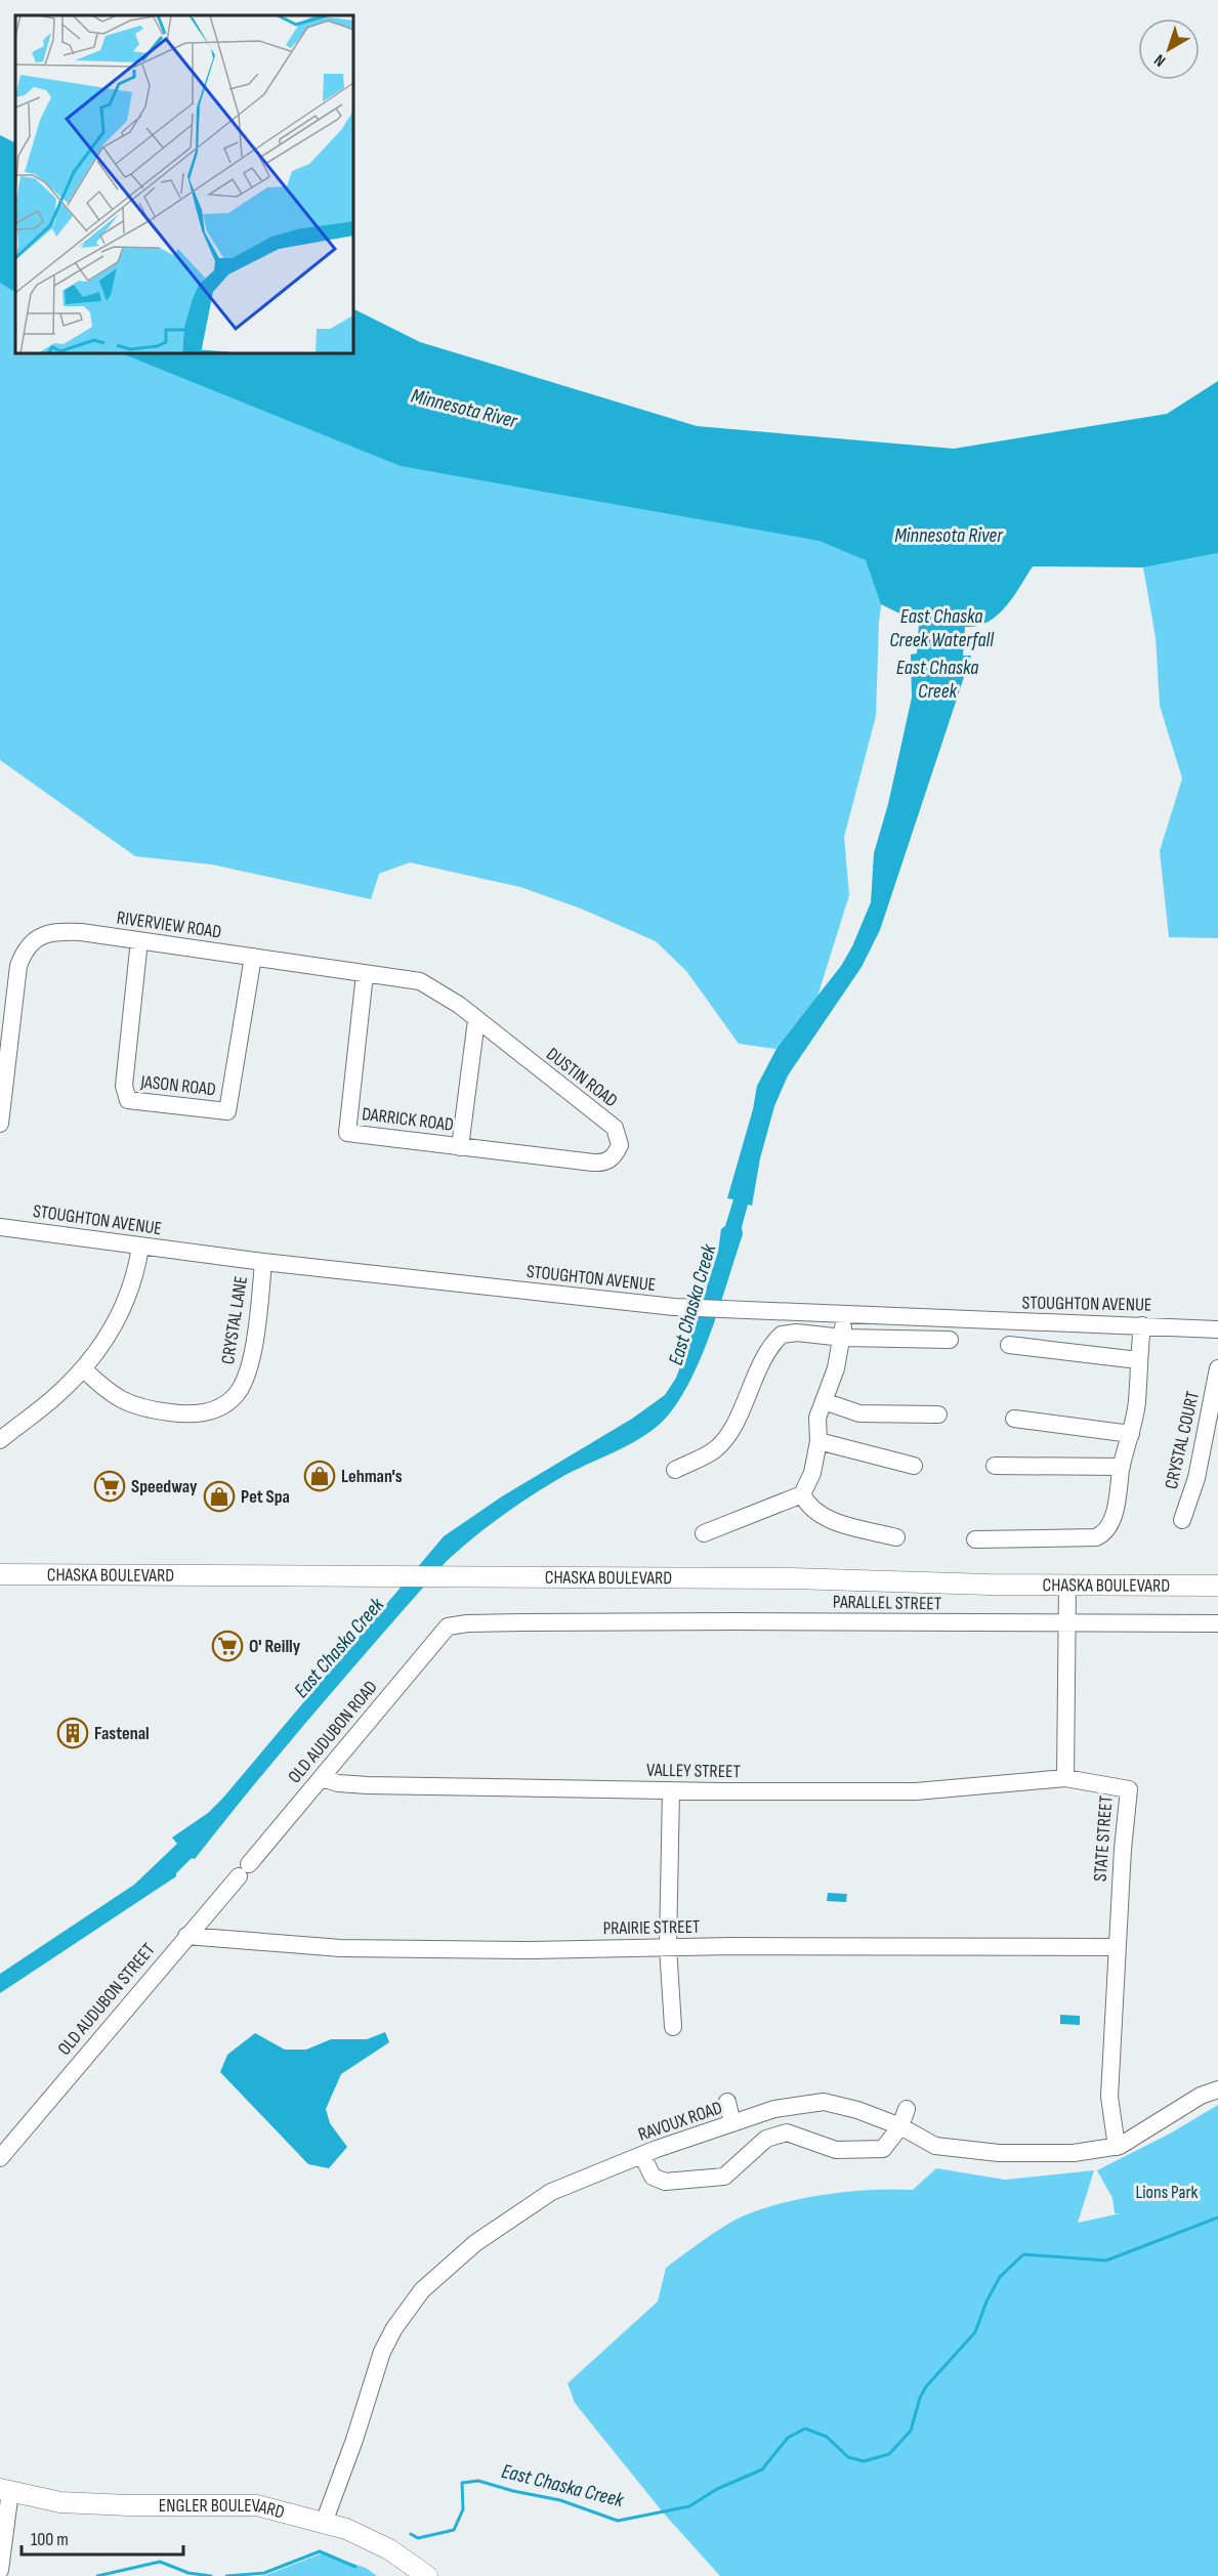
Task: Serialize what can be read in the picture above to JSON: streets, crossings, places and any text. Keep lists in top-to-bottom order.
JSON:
{
  "streets": {
    "main road": ["CHASKA BOULEVARD", "ENGLER BOULEVARD"],
    "street": [
      "RIVERVIEW ROAD",
      "DUSTIN ROAD",
      "JASON ROAD",
      "DARRICK ROAD",
      "STOUGHTON AVENUE",
      "CRYSTAL LANE",
      "CRYSTAL COURT",
      "PARALLEL STREET",
      "OLD AUDUBON ROAD",
      "VALLEY STREET",
      "STATE STREET",
      "PRAIRIE STREET",
      "OLD AUDUBON STREET",
      "RAVOUX ROAD"
    ]
  },
  "crossings": [
    ["RIVERVIEW ROAD", "DUSTIN ROAD"],
    ["RIVERVIEW ROAD", "JASON ROAD"],
    ["RIVERVIEW ROAD", "DARRICK ROAD"],
    ["DUSTIN ROAD", "DARRICK ROAD"],
    ["STOUGHTON AVENUE", "CRYSTAL LANE"],
    ["PARALLEL STREET", "OLD AUDUBON ROAD"],
    ["OLD AUDUBON ROAD", "VALLEY STREET"],
    ["OLD AUDUBON ROAD", "PRAIRIE STREET"],
    ["OLD AUDUBON ROAD", "OLD AUDUBON STREET"],
    ["VALLEY STREET", "STATE STREET"],
    ["STATE STREET", "PRAIRIE STREET"],
    ["STATE STREET", "RAVOUX ROAD"],
    ["PRAIRIE STREET", "OLD AUDUBON STREET"],
    ["RAVOUX ROAD", "ENGLER BOULEVARD"]
  ],
  "water": ["Minnesota River", "East Chaska Creek Waterfall", "East Chaska Creek"],
  "parks": ["Lions Park"],
  "places": {
    "shop": ["Lehman's", "Pet Spa"],
    "supermarket": ["Speedway", "O' Reilly"],
    "building": ["Fastenal"]
  },
  "scale_bar": "100 m",
  "north": "bottom left"
}
